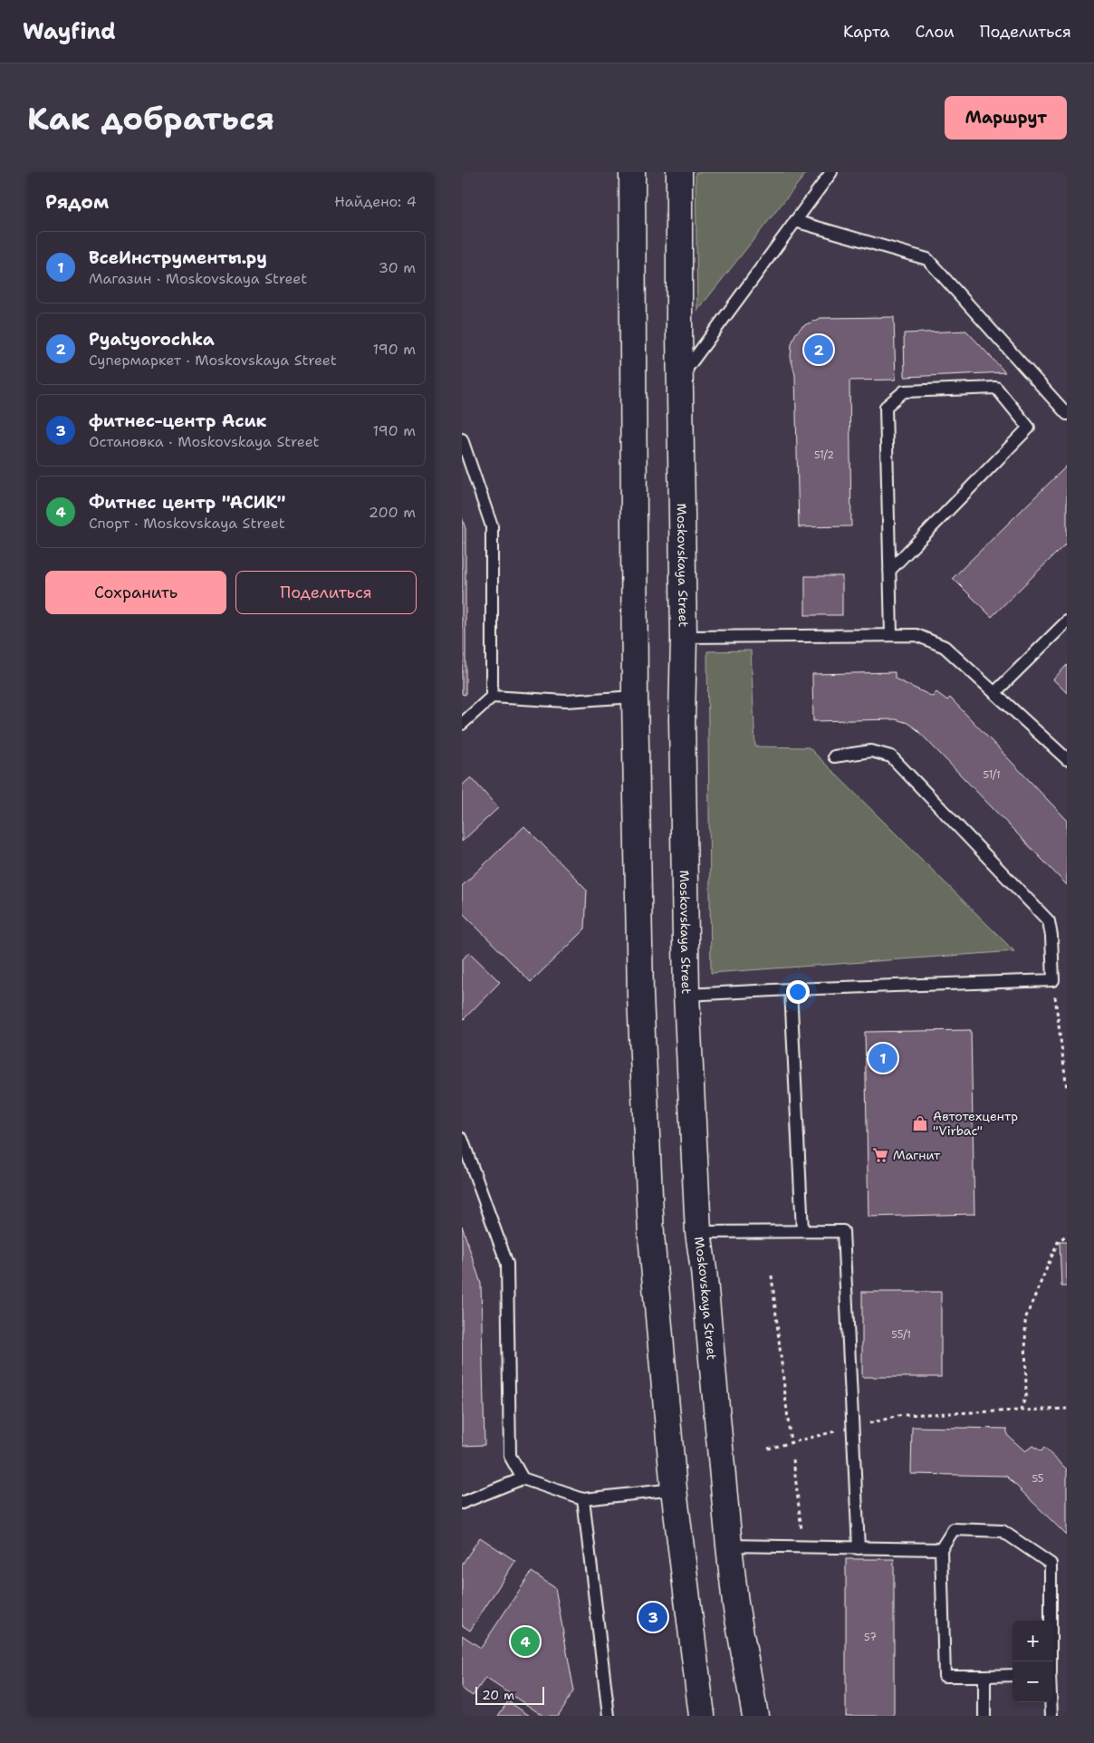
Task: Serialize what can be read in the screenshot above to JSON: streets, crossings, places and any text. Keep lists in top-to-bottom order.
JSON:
{
  "streets": {
    "highway": ["Moskovskaya Street"]
  },
  "places": {
    "shop": ["Автотехцентр \"Virbac\""],
    "supermarket": ["Магнит"]
  },
  "house_numbers": [
    "51/2",
    "51/1",
    "55/1",
    "55",
    "57"
  ],
  "scale_bar": "20 m",
  "page": {
    "header": "Wayfind",
    "nav": ["Карта", "Слои", "Поделиться"],
    "buttons": [
      "Маршрут",
      ["Сохранить", "Поделиться"]
    ],
    "title": "Как добраться",
    "heading": ["Рядом", "Найдено: 4"],
    "list": [
      {
        "mark": "1",
        "name": "ВсеИнструменты.ру",
        "note": "Магазин · Moskovskaya Street",
        "value": "30 m"
      },
      {
        "mark": "2",
        "name": "Pyatyorochka",
        "note": "Супермаркет · Moskovskaya Street",
        "value": "190 m"
      },
      {
        "mark": "3",
        "name": "фитнес-центр Асик",
        "note": "Остановка · Moskovskaya Street",
        "value": "190 m"
      },
      {
        "mark": "4",
        "name": "Фитнес центр \"АСИК\"",
        "note": "Спорт · Moskovskaya Street",
        "value": "200 m"
      }
    ],
    "pins": [
      "2",
      "1",
      "3",
      "4"
    ],
    "map_buttons": ["+", "−"],
    "scale": "20 m"
  }
}
